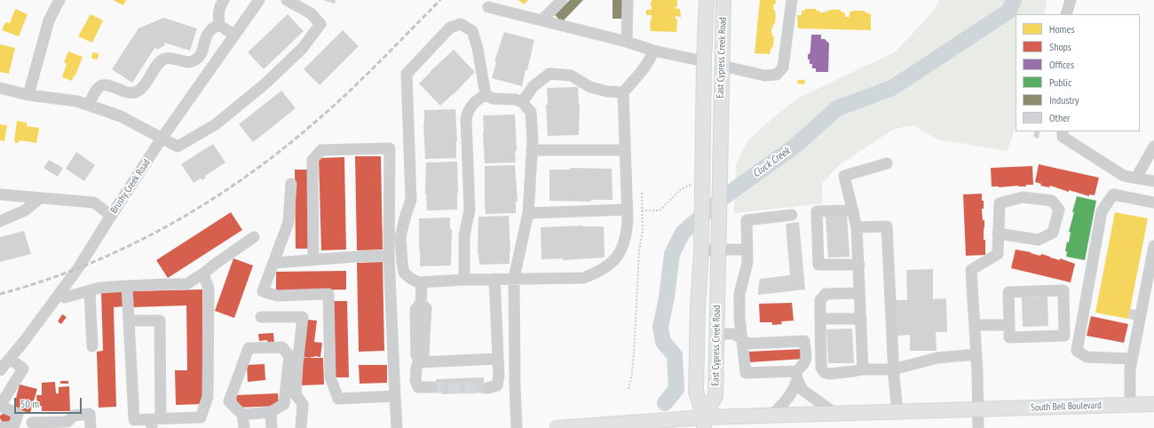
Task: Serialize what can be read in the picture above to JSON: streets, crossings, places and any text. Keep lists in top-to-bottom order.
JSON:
{
  "streets": {
    "main road": ["East Cypress Creek Road", "South Bell Boulevard"],
    "street": ["Brushy Creek Road"]
  },
  "crossings": [
    ["East Cypress Creek Road", "South Bell Boulevard"]
  ],
  "water": ["Cluck Creek"],
  "legend": [
    "Homes",
    "Shops",
    "Offices",
    "Public",
    "Industry",
    "Other"
  ],
  "scale_bar": "50 m"
}
